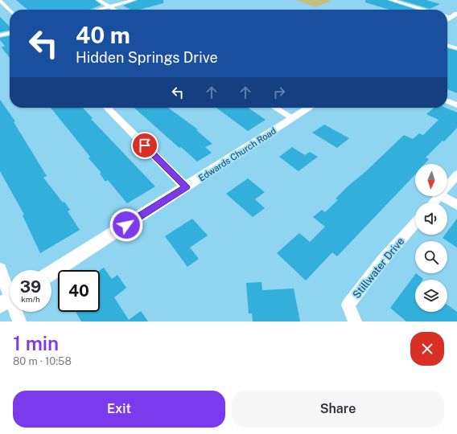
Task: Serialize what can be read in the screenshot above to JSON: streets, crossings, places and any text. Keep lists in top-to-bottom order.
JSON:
{
  "streets": {
    "street": ["Edwards Church Road", "Stillwater Drive"]
  },
  "north": "bottom",
  "page": {
    "turn": ["40 m", "Hidden Springs Drive"],
    "speed": "39 km/h",
    "limit": "40",
    "heading": ["1 min", "80 m · 10:58"],
    "buttons": ["Exit", "Share"]
  }
}
